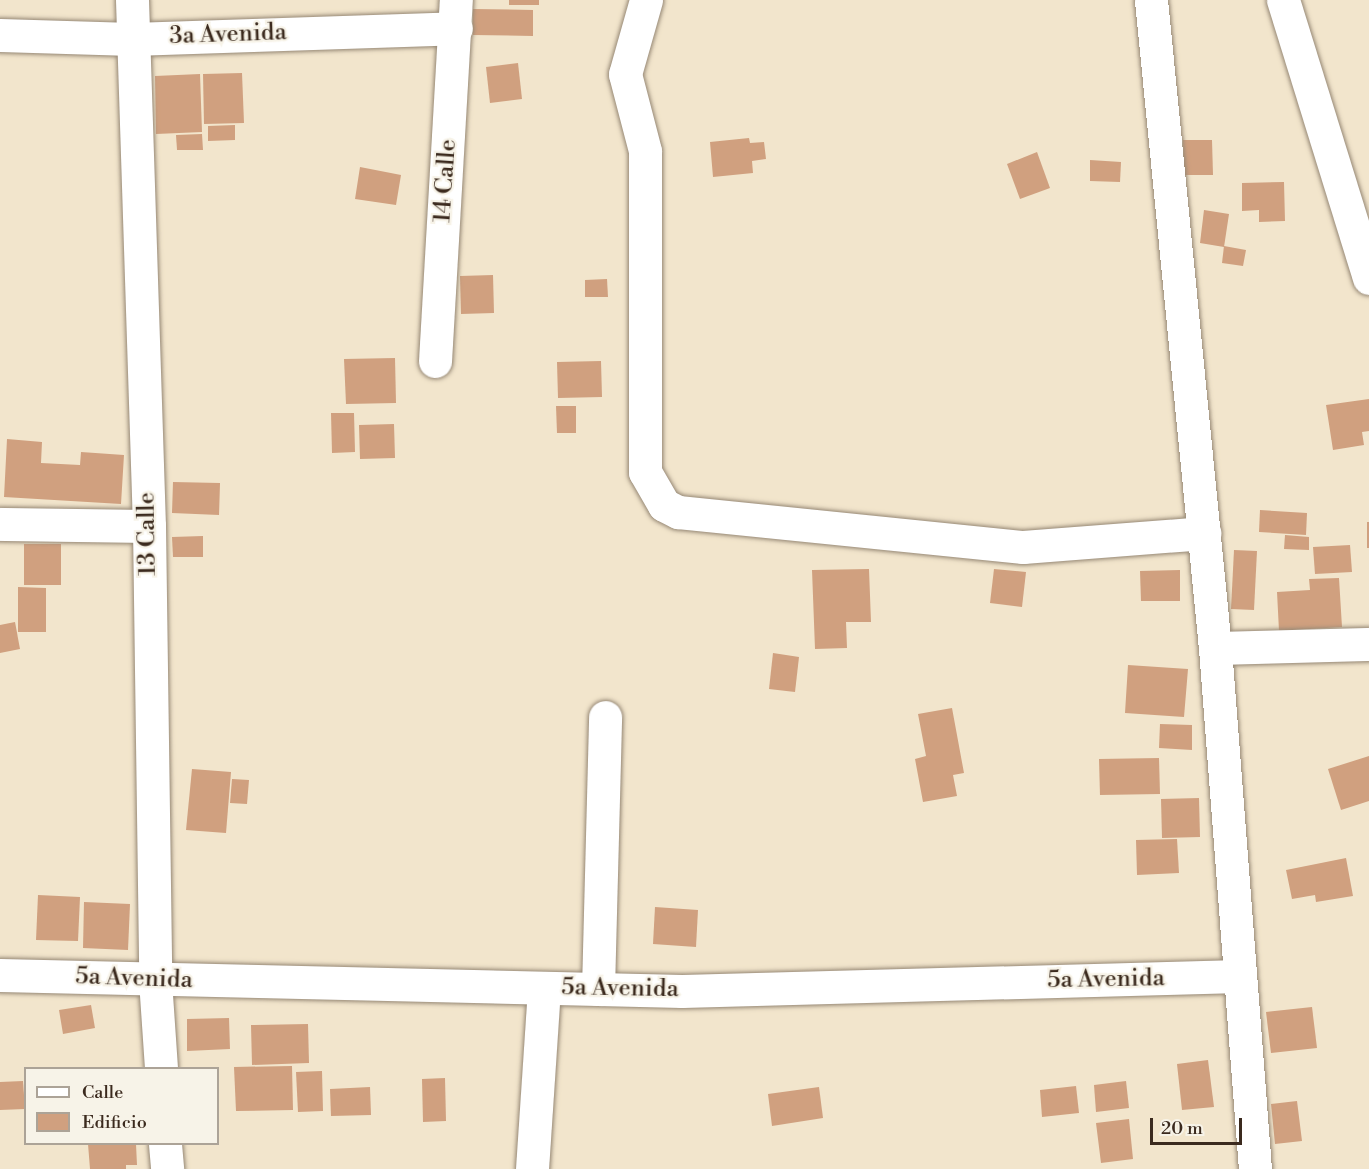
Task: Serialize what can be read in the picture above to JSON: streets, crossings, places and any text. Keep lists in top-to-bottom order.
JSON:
{
  "streets": {
    "street": [
      "3a Avenida",
      "14 Calle",
      "13 Calle",
      "5a Avenida"
    ]
  },
  "crossings": [
    ["3a Avenida", "14 Calle"],
    ["3a Avenida", "13 Calle"],
    ["13 Calle", "5a Avenida"]
  ],
  "legend": ["Calle", "Edificio"],
  "scale_bar": "20 m"
}
